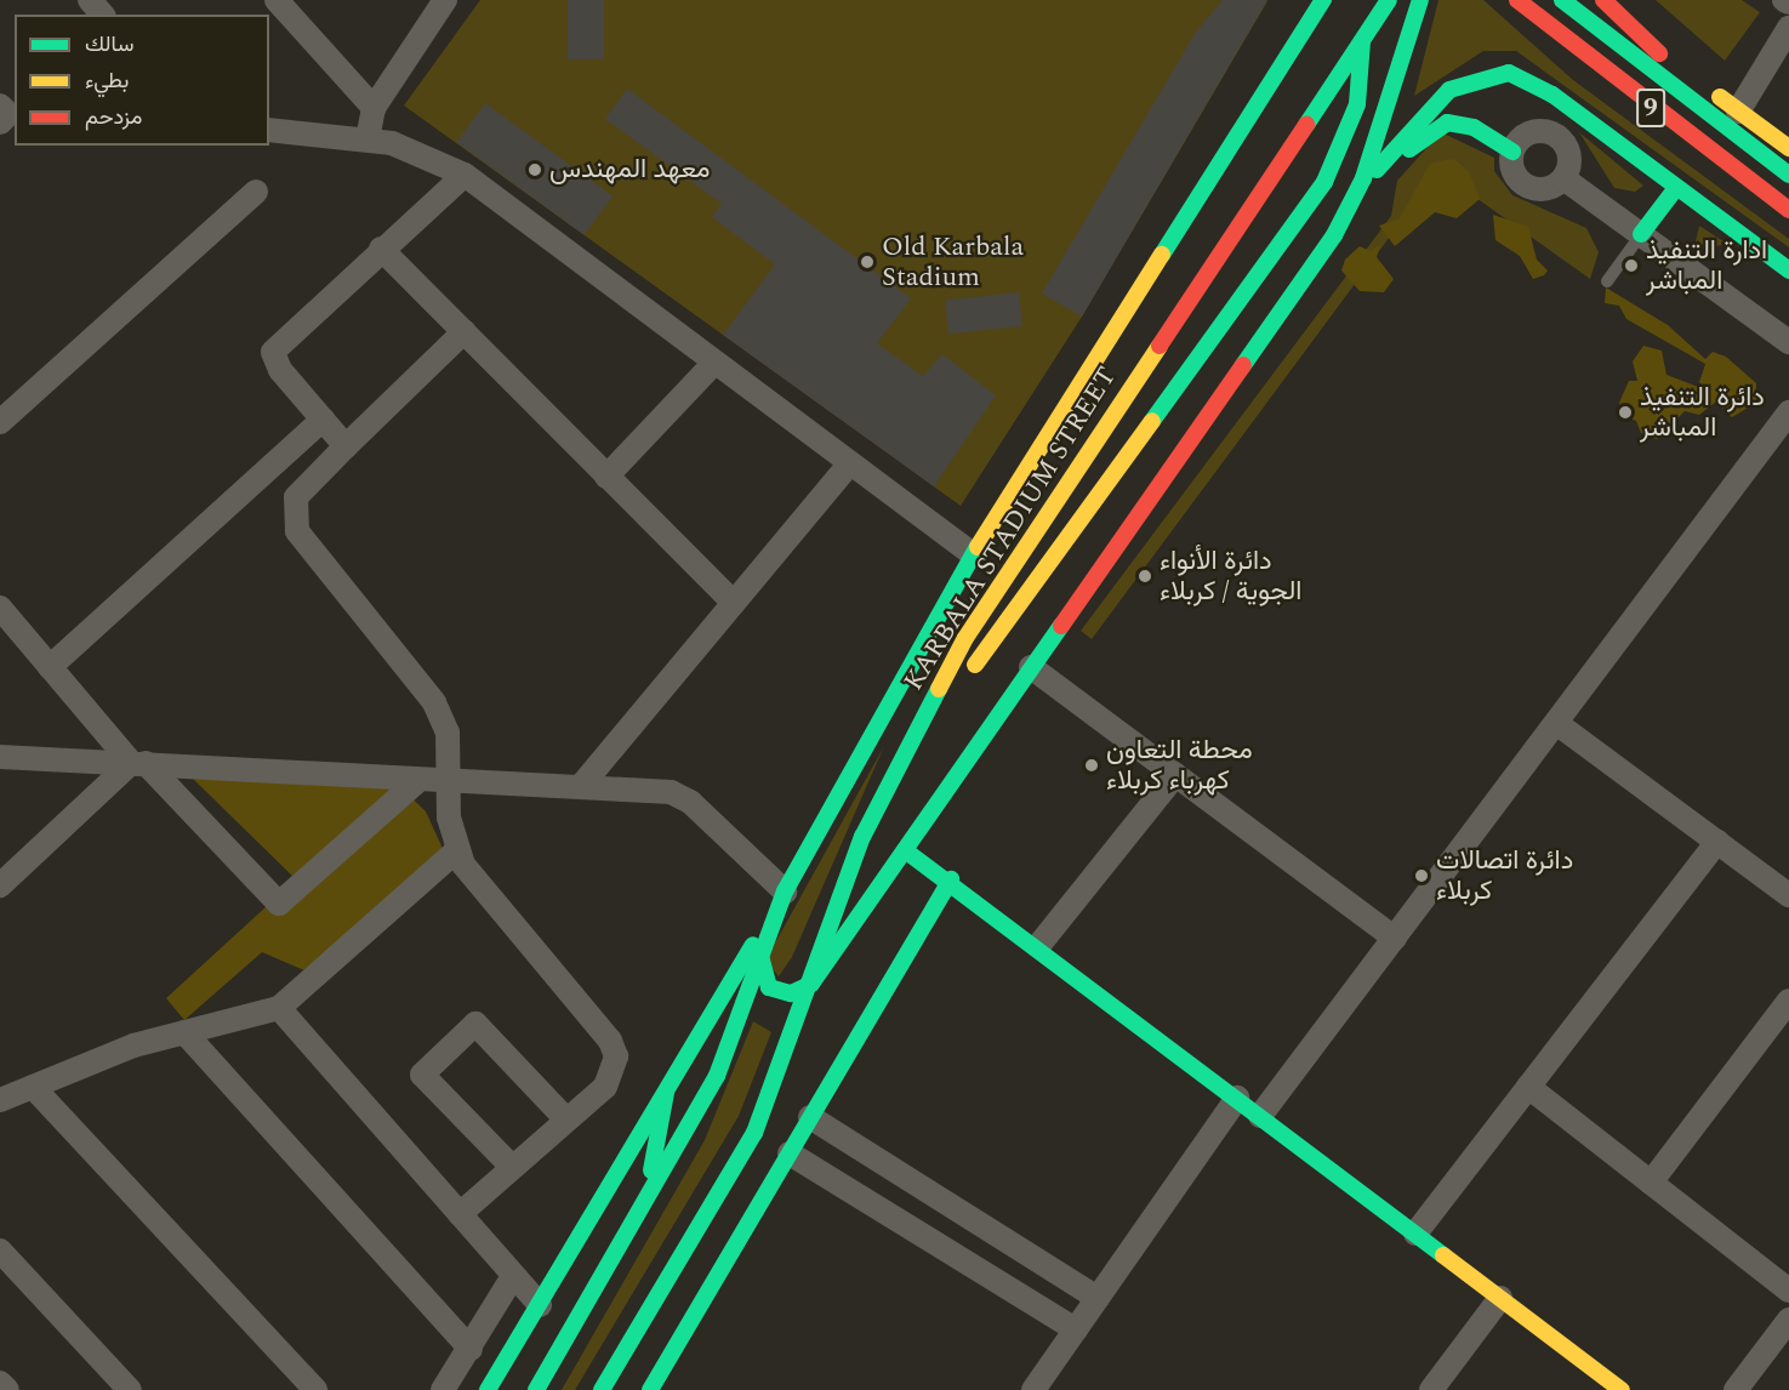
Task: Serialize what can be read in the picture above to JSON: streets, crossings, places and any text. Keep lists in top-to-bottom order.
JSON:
{
  "streets": {
    "main road": ["9", "KARBALA STADIUM STREET"]
  },
  "places": [
    "معهد المهندس",
    "Old Karbala Stadium",
    "ادارة التنفيذ المباشر",
    "دائرة التنفيذ المباشر",
    "دائرة الأنواء الجوية / كربلاء",
    "محطة التعاون كهرباء كربلاء",
    "دائرة اتصالات كربلاء"
  ],
  "legend": ["سالك", "بطيء", "مزدحم"]
}
